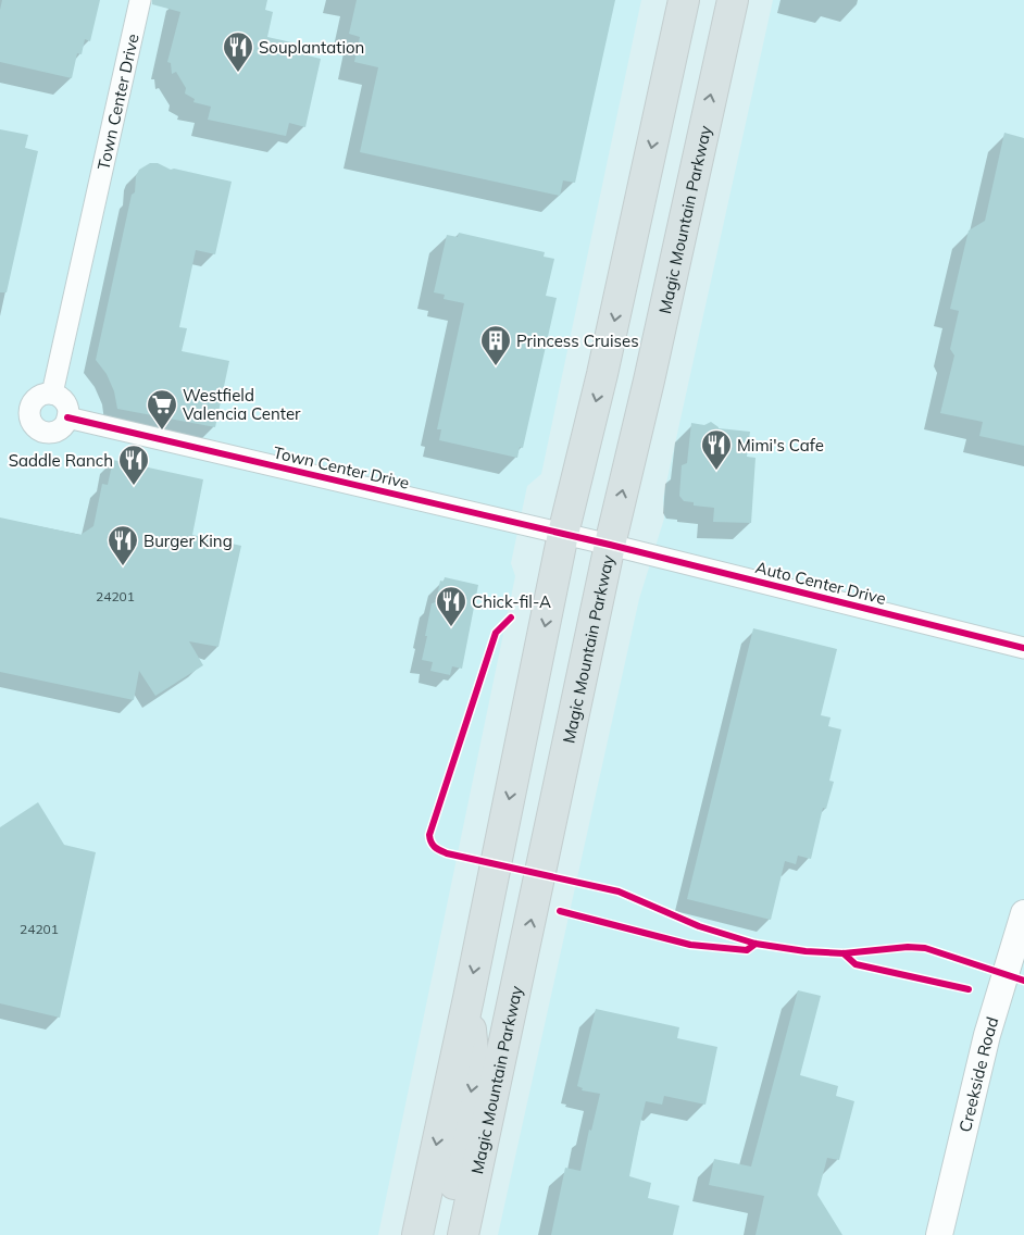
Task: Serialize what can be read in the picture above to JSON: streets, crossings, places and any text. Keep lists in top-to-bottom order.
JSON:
{
  "streets": {
    "main road": ["Magic Mountain Parkway"],
    "street": ["Town Center Drive", "Auto Center Drive", "Creekside Road"]
  },
  "crossings": [
    ["Town Center Drive", "Magic Mountain Parkway"],
    ["Town Center Drive", "Auto Center Drive"],
    ["Magic Mountain Parkway", "Auto Center Drive"]
  ],
  "places": {
    "restaurant": [
      "Souplantation",
      "Mimi's Cafe",
      "Saddle Ranch",
      "Burger King",
      "Chick-fil-A"
    ],
    "building": ["Princess Cruises"],
    "supermarket": ["Westfield Valencia Center"]
  },
  "house_numbers": ["24201", "24201"]
}
